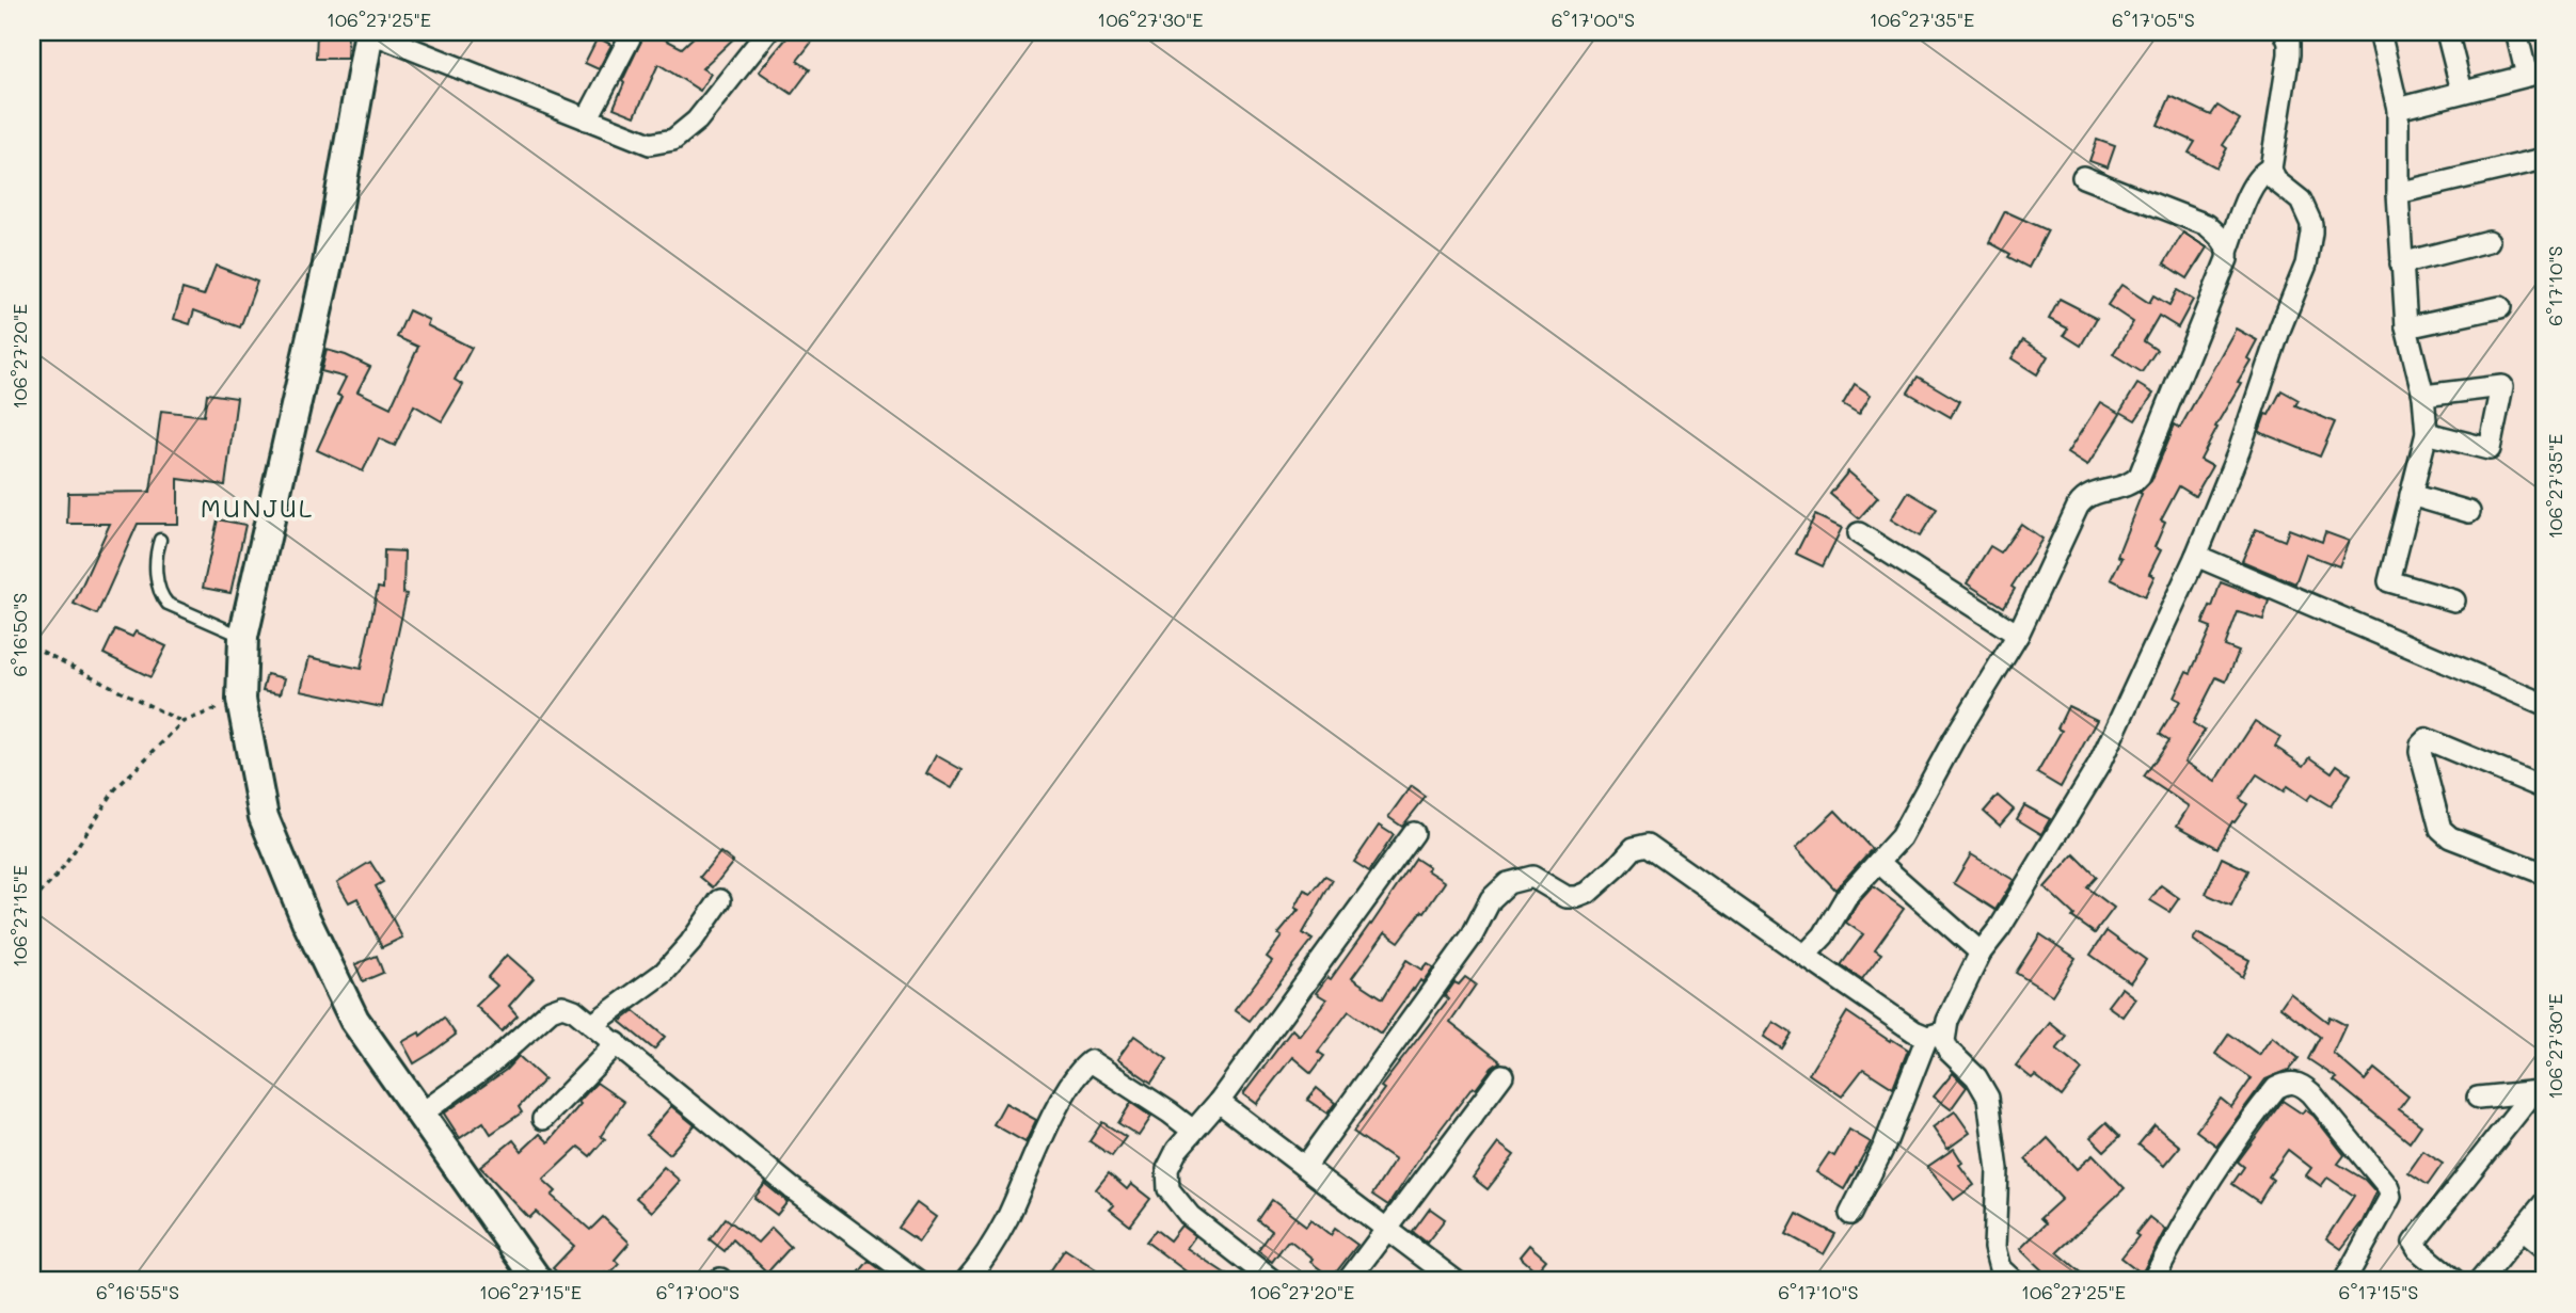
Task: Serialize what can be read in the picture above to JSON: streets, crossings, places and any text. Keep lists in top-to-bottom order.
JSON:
{
  "districts": ["MUNJUL"],
  "coordinates": [
    "106°27'25\"E",
    "106°27'30\"E",
    "6°17'00\"S",
    "106°27'35\"E",
    "6°17'05\"S",
    "6°17'10\"S",
    "106°27'20\"E",
    "6°16'50\"S",
    "106°27'15\"E",
    "6°16'55\"S",
    "6°17'15\"S"
  ]
}
